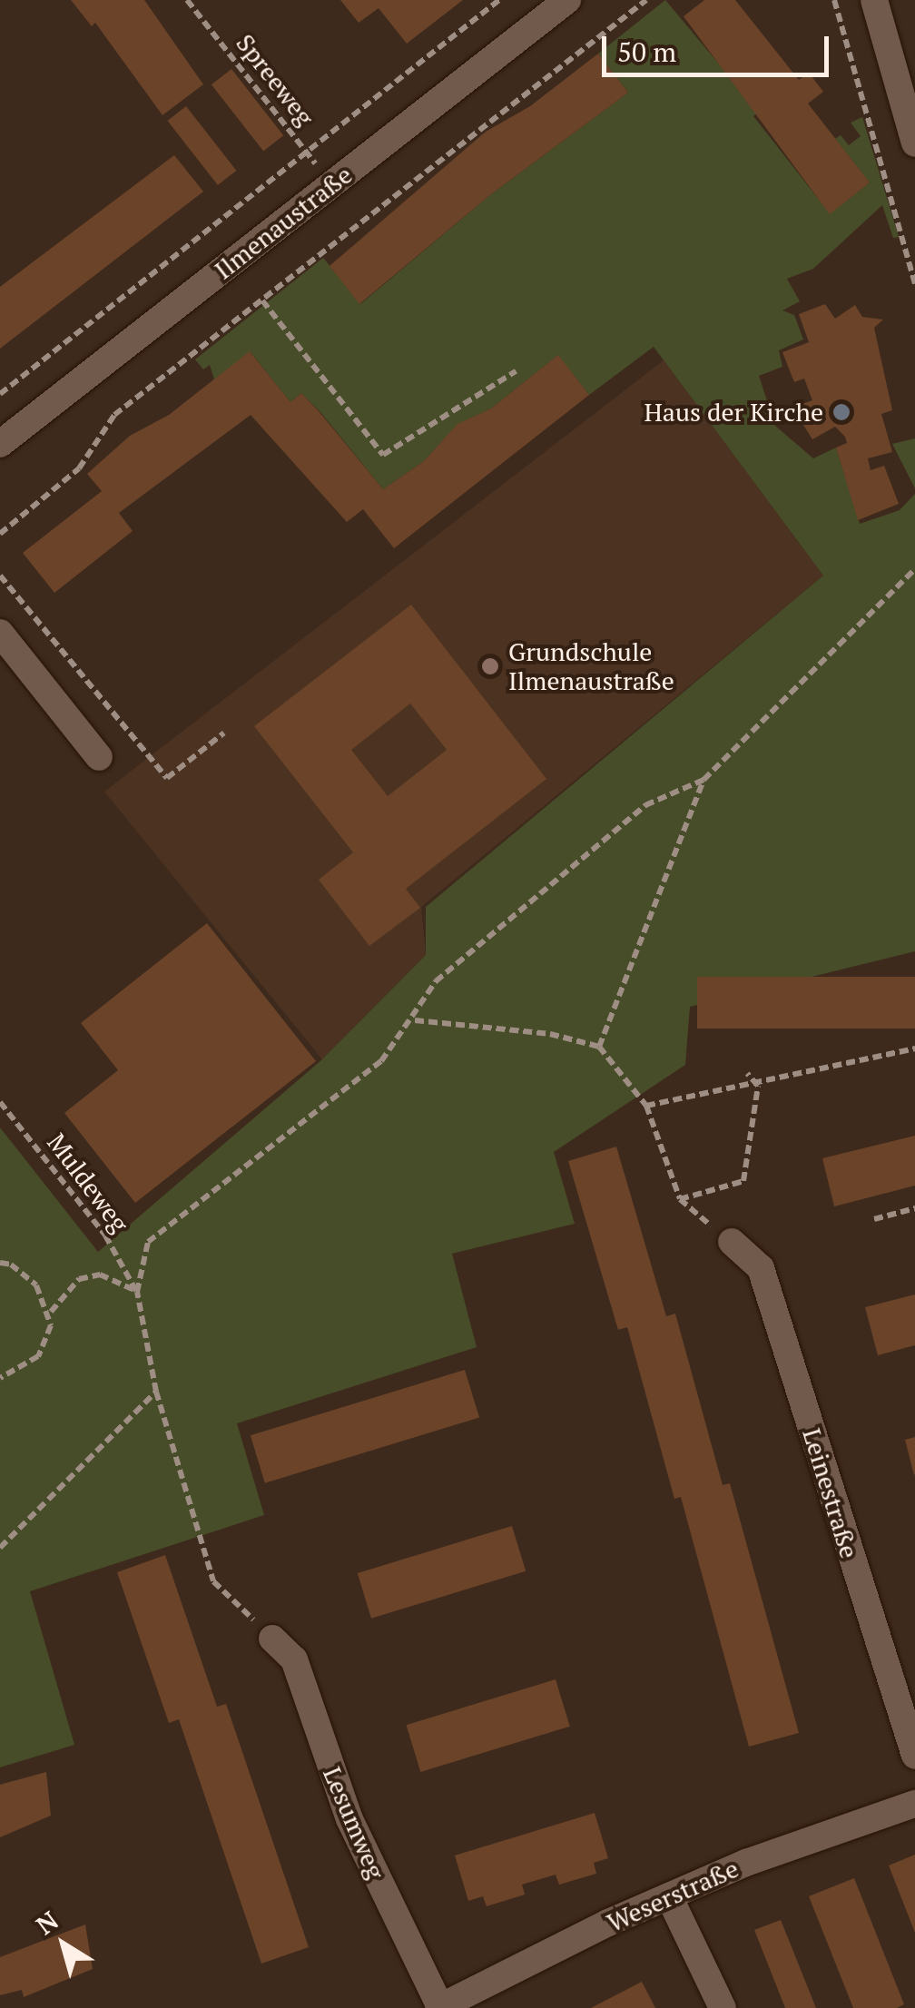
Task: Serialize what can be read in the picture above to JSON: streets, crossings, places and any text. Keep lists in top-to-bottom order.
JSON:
{
  "streets": {
    "street": [
      "Ilmenaustraße",
      "Leinestraße",
      "Lesumweg",
      "Weserstraße"
    ],
    "path": ["Spreeweg", "Muldeweg"]
  },
  "crossings": [
    ["Spreeweg", "Ilmenaustraße"],
    ["Lesumweg", "Weserstraße"]
  ],
  "places": ["Haus der Kirche", "Grundschule Ilmenaustraße"],
  "scale_bar": "50 m",
  "north": "top left"
}
